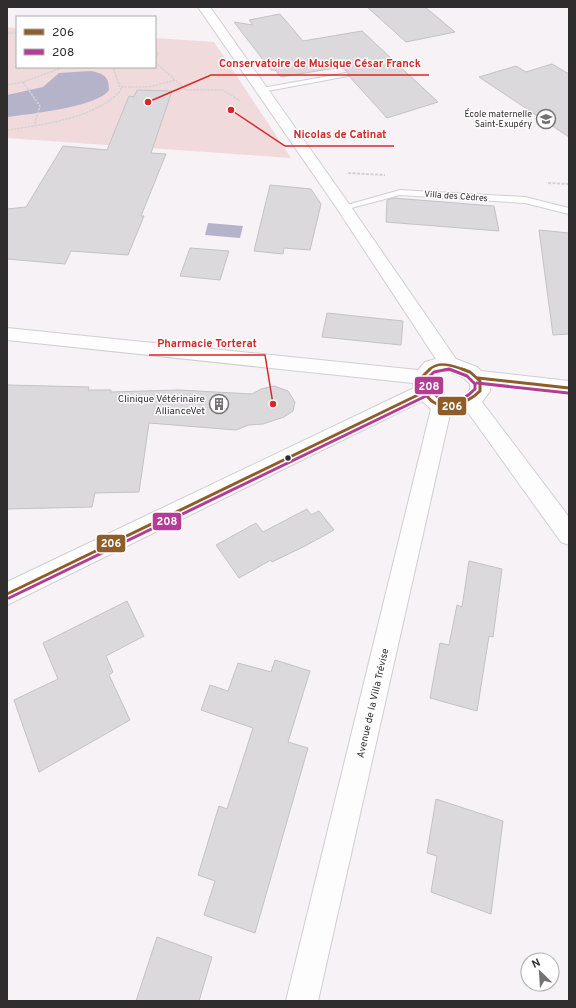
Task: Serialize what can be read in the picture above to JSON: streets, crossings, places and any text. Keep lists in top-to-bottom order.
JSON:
{
  "streets": {
    "street": ["Avenue de la Villa Trévise"],
    "lane": ["Villa des Cèdres"]
  },
  "places": {
    "other": ["Conservatoire de Musique César Franck", "Nicolas de Catinat", "Pharmacie Torterat"],
    "school or university": ["École maternelle Saint-Exupéry"],
    "building": ["Clinique Vétérinaire AllianceVet"]
  },
  "lines": ["transit line 206", "transit line 208"],
  "legend": ["206", "208"],
  "north": "top left"
}
